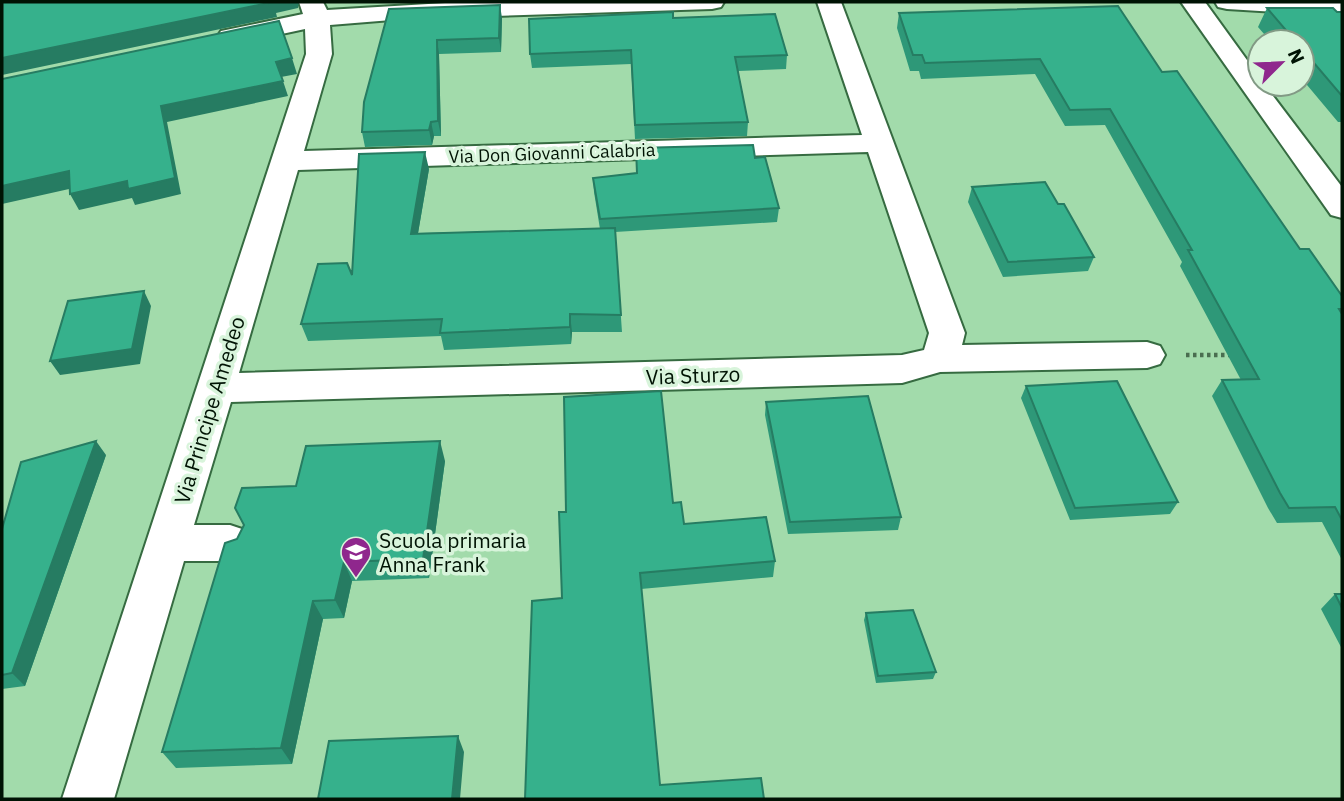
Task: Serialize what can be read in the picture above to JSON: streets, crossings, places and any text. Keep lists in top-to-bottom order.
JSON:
{
  "streets": {
    "street": ["Via Don Giovanni Calabria", "Via Sturzo", "Via Principe Amedeo"]
  },
  "crossings": [
    ["Via Don Giovanni Calabria", "Via Principe Amedeo"],
    ["Via Sturzo", "Via Principe Amedeo"]
  ],
  "places": {
    "school or university": ["Scuola primaria Anna Frank"]
  },
  "north": "top right"
}
